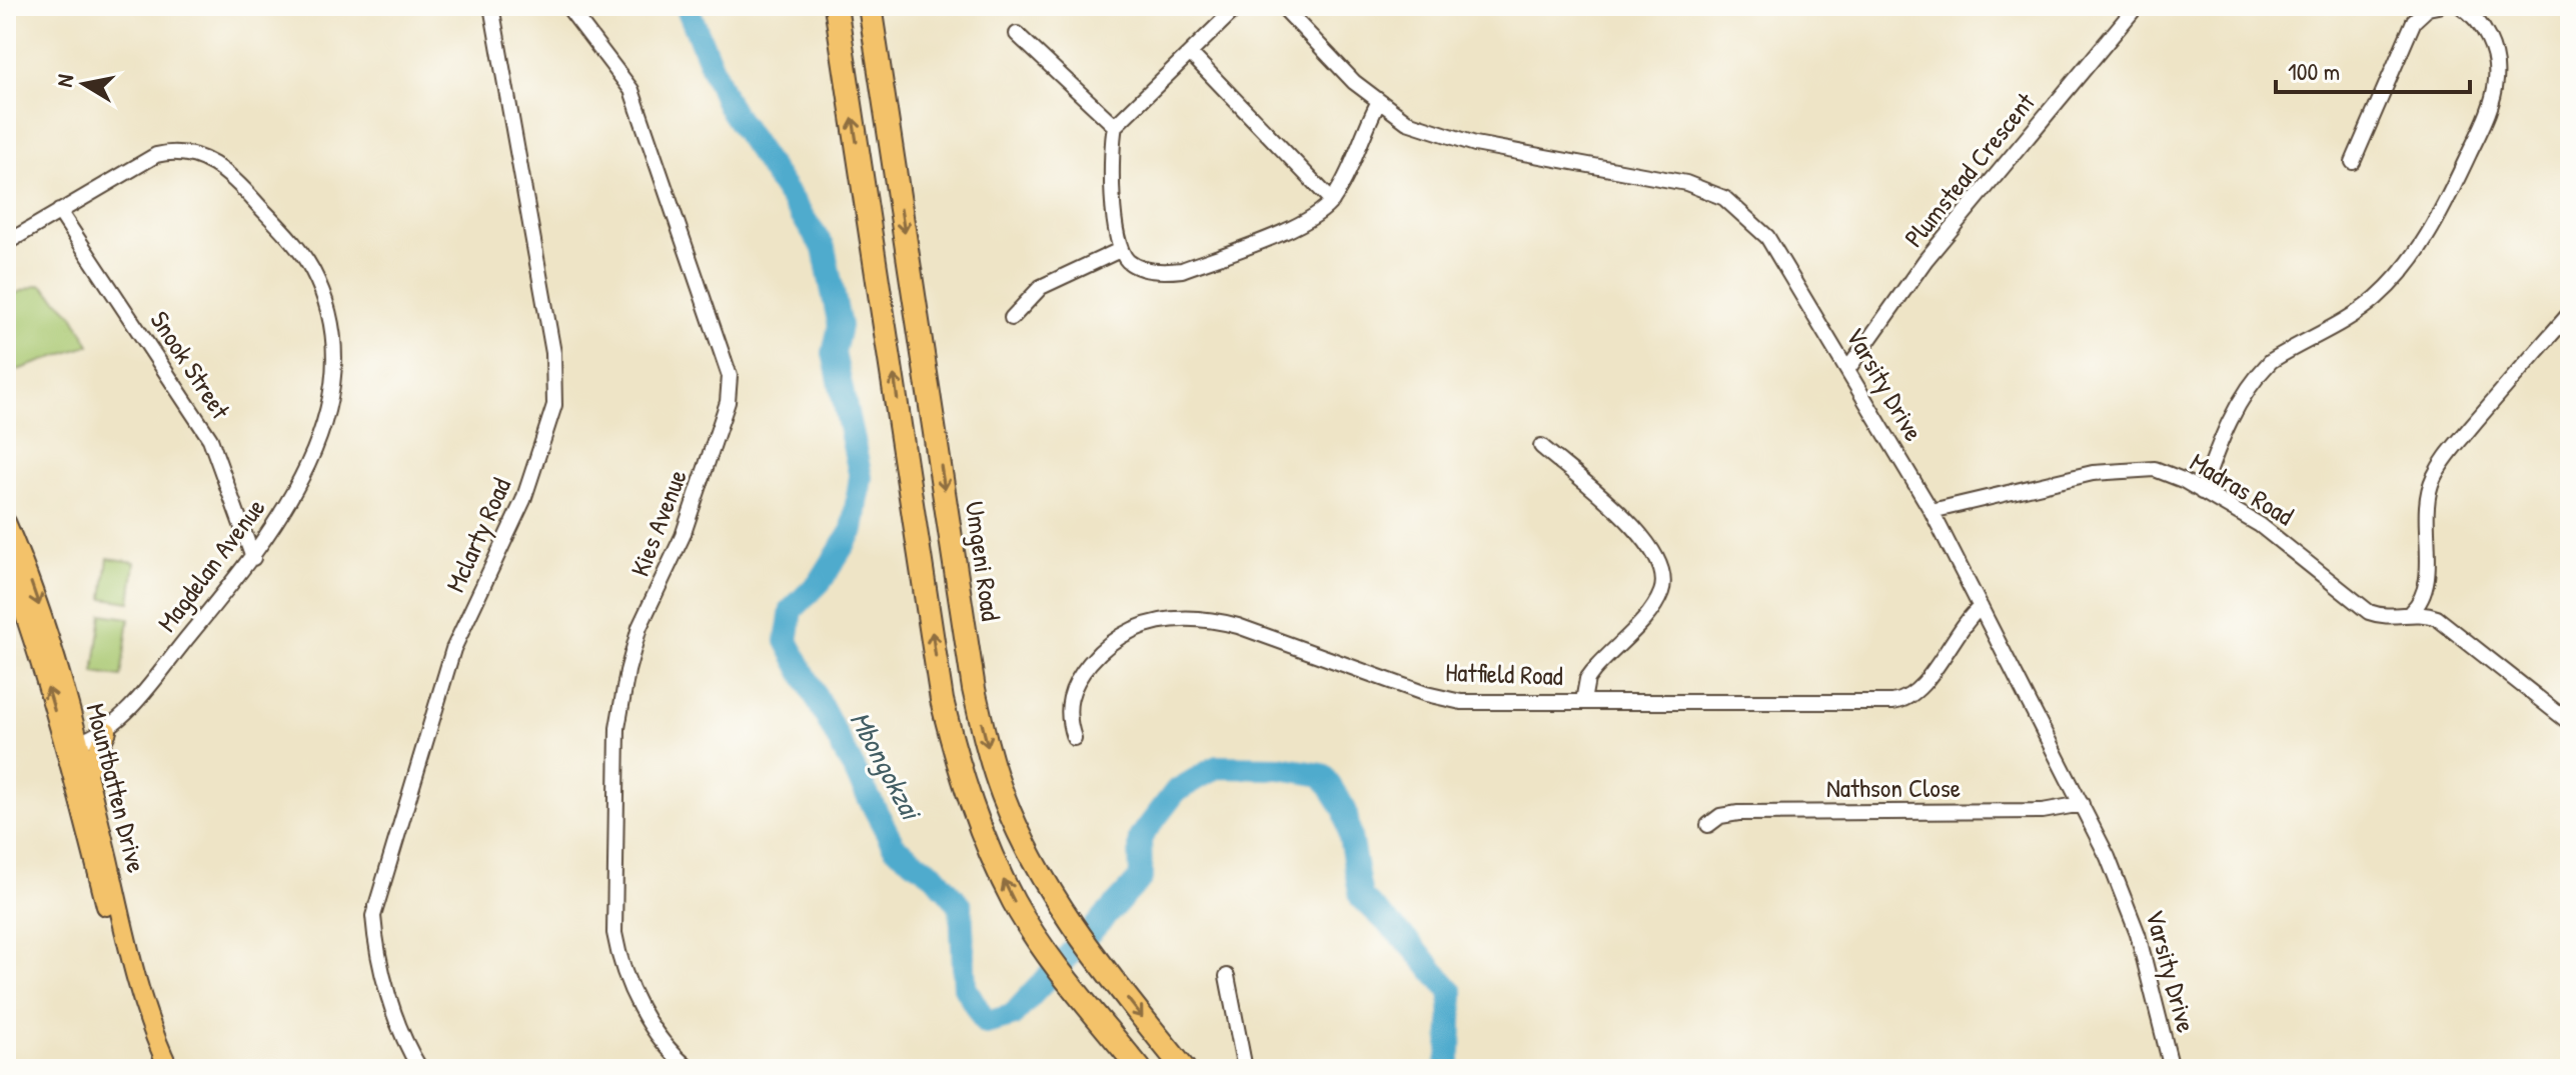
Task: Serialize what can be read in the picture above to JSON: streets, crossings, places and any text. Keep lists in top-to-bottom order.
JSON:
{
  "streets": {
    "highway": ["Umgeni Road"],
    "main road": ["Mountbatten Drive"],
    "street": [
      "Plumstead Crescent",
      "Snook Street",
      "Varsity Drive",
      "Madras Road",
      "Kies Avenue",
      "Mclarty Road",
      "Magdelan Avenue",
      "Hatfield Road",
      "Nathson Close"
    ]
  },
  "crossings": [
    ["Plumstead Crescent", "Varsity Drive"],
    ["Snook Street", "Magdelan Avenue"],
    ["Varsity Drive", "Madras Road"],
    ["Varsity Drive", "Hatfield Road"],
    ["Varsity Drive", "Nathson Close"],
    ["Magdelan Avenue", "Mountbatten Drive"]
  ],
  "water": ["Mbongokzai"],
  "scale_bar": "100 m",
  "north": "left"
}
